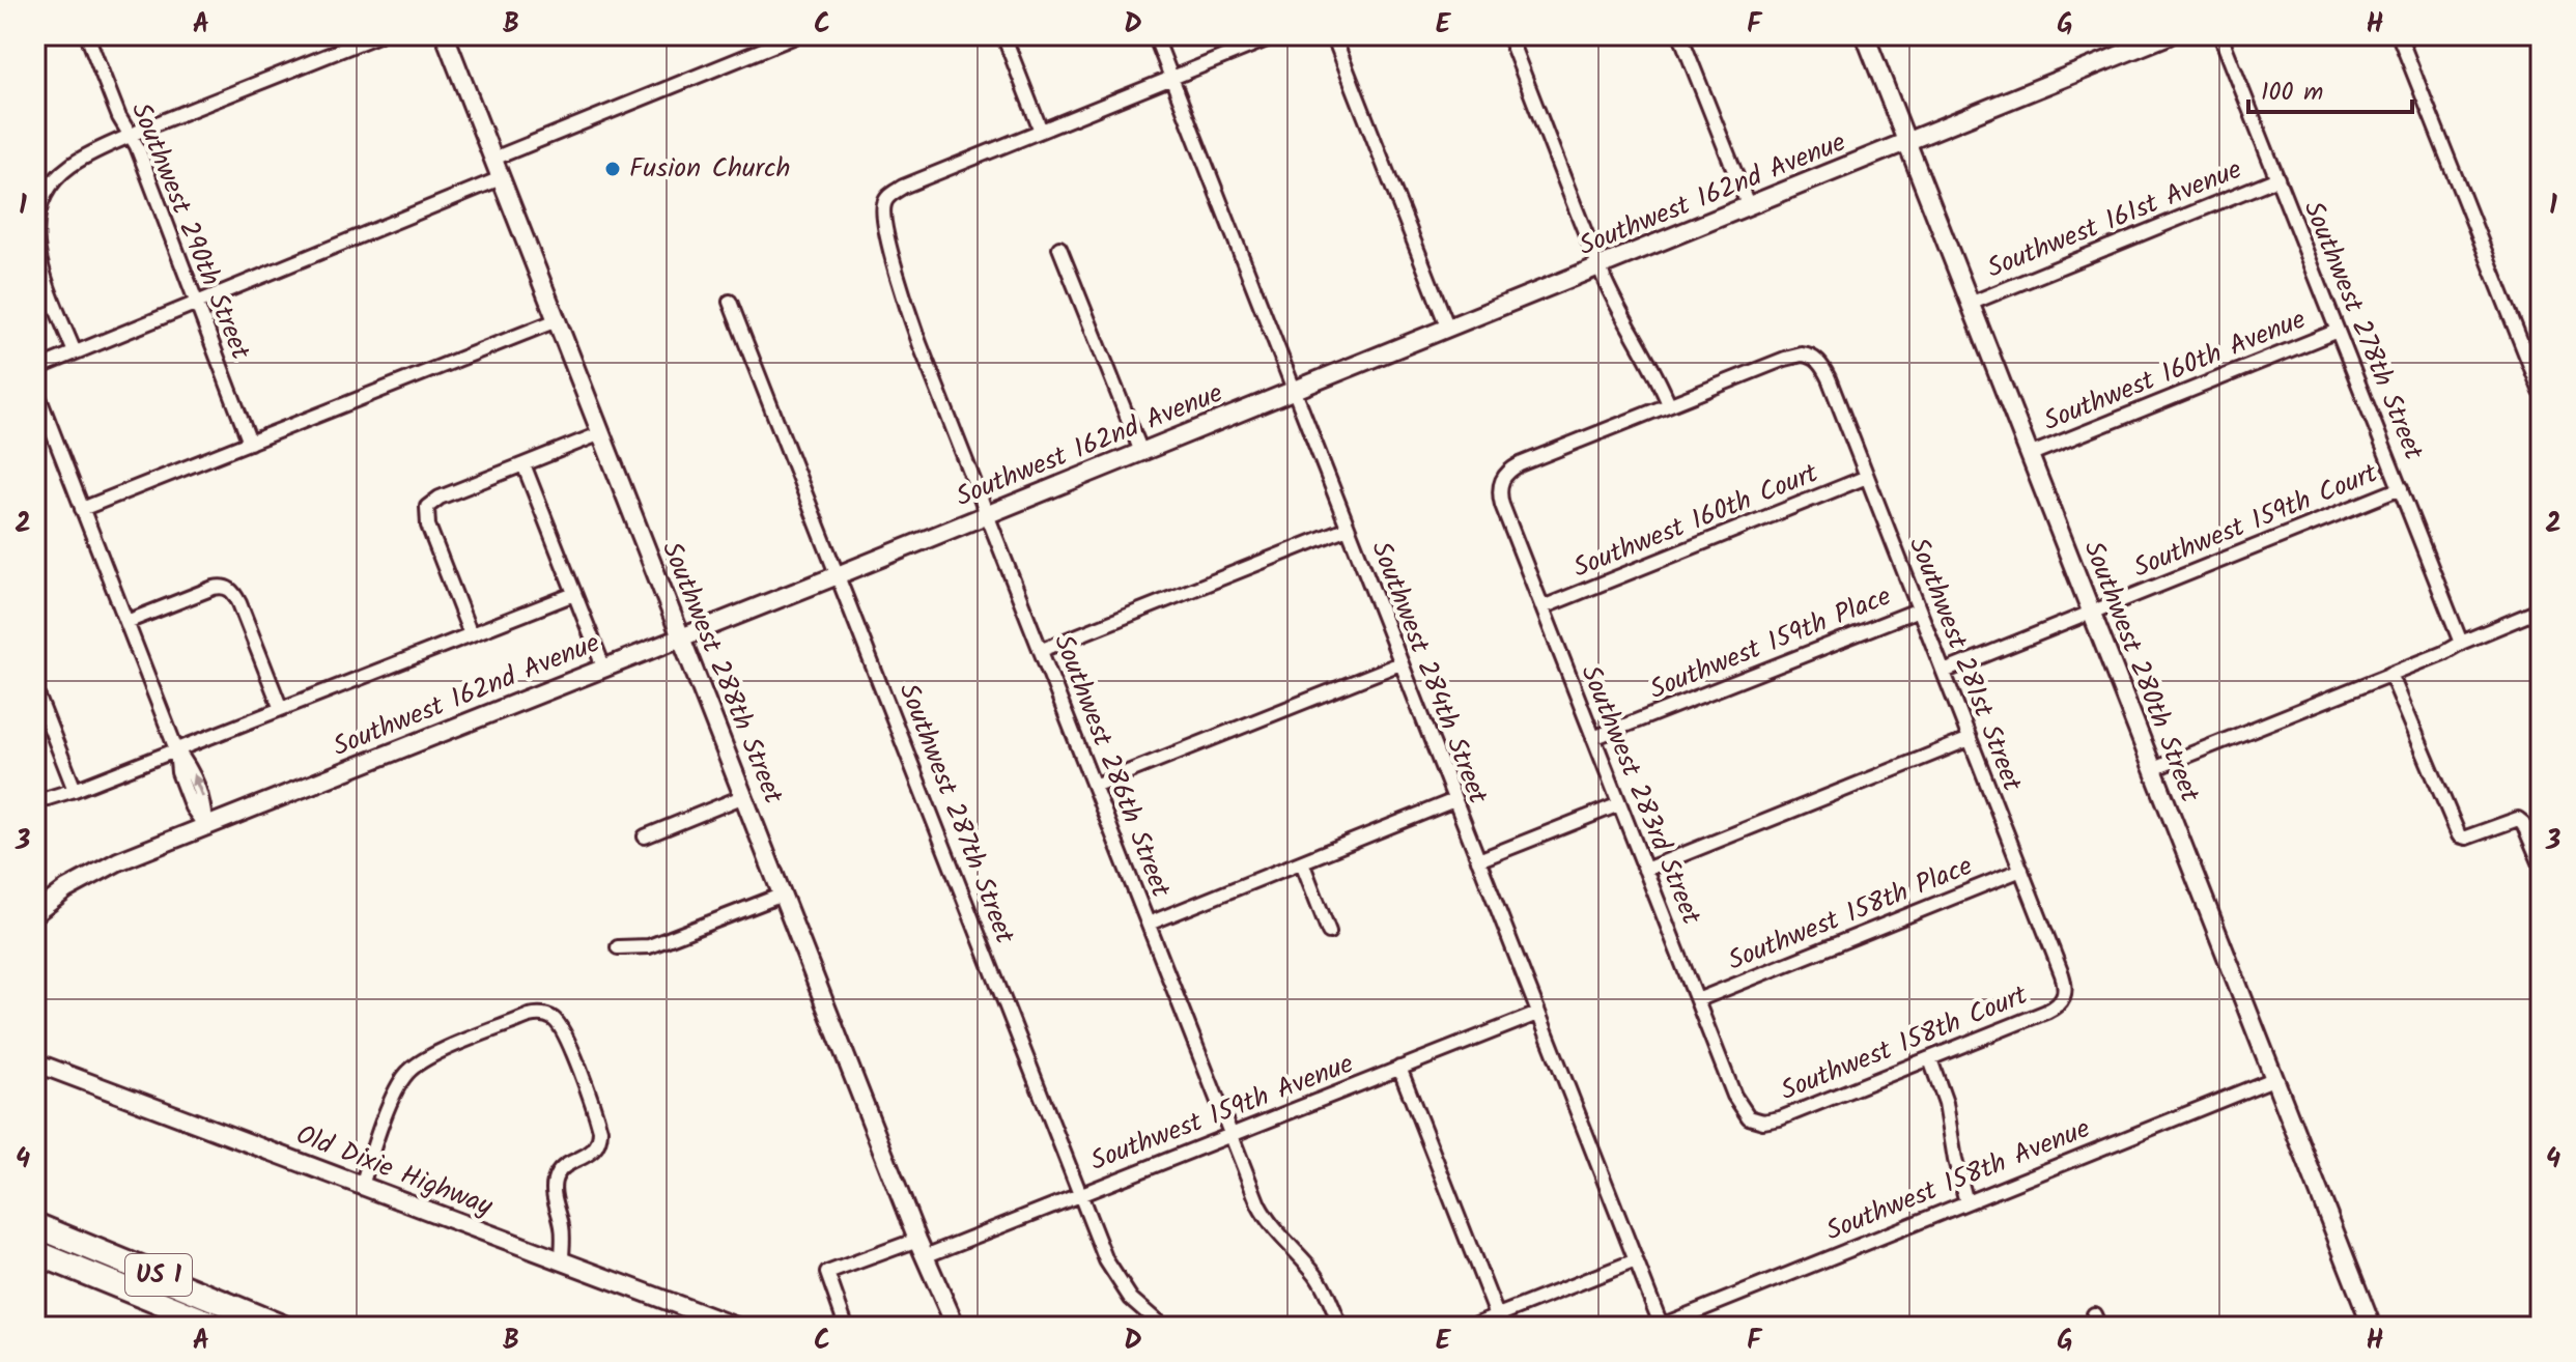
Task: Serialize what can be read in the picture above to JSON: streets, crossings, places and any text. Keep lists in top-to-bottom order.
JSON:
{
  "streets": {
    "highway": ["US 1"],
    "street": [
      "Southwest 162nd Avenue",
      "Southwest 161st Avenue",
      "Southwest 290th Street",
      "Southwest 278th Street",
      "Southwest 160th Avenue",
      "Southwest 160th Court",
      "Southwest 159th Court",
      "Southwest 159th Place",
      "Southwest 281st Street",
      "Southwest 280th Street",
      "Southwest 288th Street",
      "Southwest 284th Street",
      "Southwest 286th Street",
      "Southwest 283rd Street",
      "Southwest 287th Street",
      "Southwest 158th Place",
      "Southwest 158th Court",
      "Southwest 159th Avenue",
      "Old Dixie Highway",
      "Southwest 158th Avenue"
    ]
  },
  "crossings": [
    ["Southwest 162nd Avenue", "Southwest 280th Street"],
    ["Southwest 162nd Avenue", "Southwest 288th Street"],
    ["Southwest 162nd Avenue", "Southwest 284th Street"],
    ["Southwest 162nd Avenue", "Southwest 286th Street"],
    ["Southwest 162nd Avenue", "Southwest 287th Street"],
    ["Southwest 161st Avenue", "Southwest 278th Street"],
    ["Southwest 161st Avenue", "Southwest 280th Street"],
    ["Southwest 278th Street", "Southwest 160th Avenue"],
    ["Southwest 278th Street", "Southwest 159th Court"],
    ["Southwest 160th Avenue", "Southwest 280th Street"],
    ["Southwest 160th Court", "Southwest 281st Street"],
    ["Southwest 160th Court", "Southwest 283rd Street"],
    ["Southwest 159th Court", "Southwest 281st Street"],
    ["Southwest 159th Court", "Southwest 280th Street"],
    ["Southwest 159th Place", "Southwest 281st Street"],
    ["Southwest 159th Place", "Southwest 283rd Street"],
    ["Southwest 281st Street", "Southwest 283rd Street"],
    ["Southwest 281st Street", "Southwest 158th Place"],
    ["Southwest 281st Street", "Southwest 158th Court"],
    ["Southwest 280th Street", "Southwest 158th Avenue"],
    ["Southwest 288th Street", "Southwest 159th Avenue"],
    ["Southwest 284th Street", "Southwest 159th Avenue"],
    ["Southwest 284th Street", "Southwest 158th Avenue"],
    ["Southwest 286th Street", "Southwest 159th Avenue"],
    ["Southwest 283rd Street", "Southwest 158th Place"],
    ["Southwest 283rd Street", "Southwest 158th Court"],
    ["Southwest 287th Street", "Southwest 159th Avenue"]
  ],
  "places": ["Fusion Church"],
  "scale_bar": "100 m",
  "grid": {
    "columns": [
      "A",
      "B",
      "C",
      "D",
      "E",
      "F",
      "G",
      "H"
    ],
    "rows": [
      "1",
      "2",
      "3",
      "4"
    ]
  }
}
